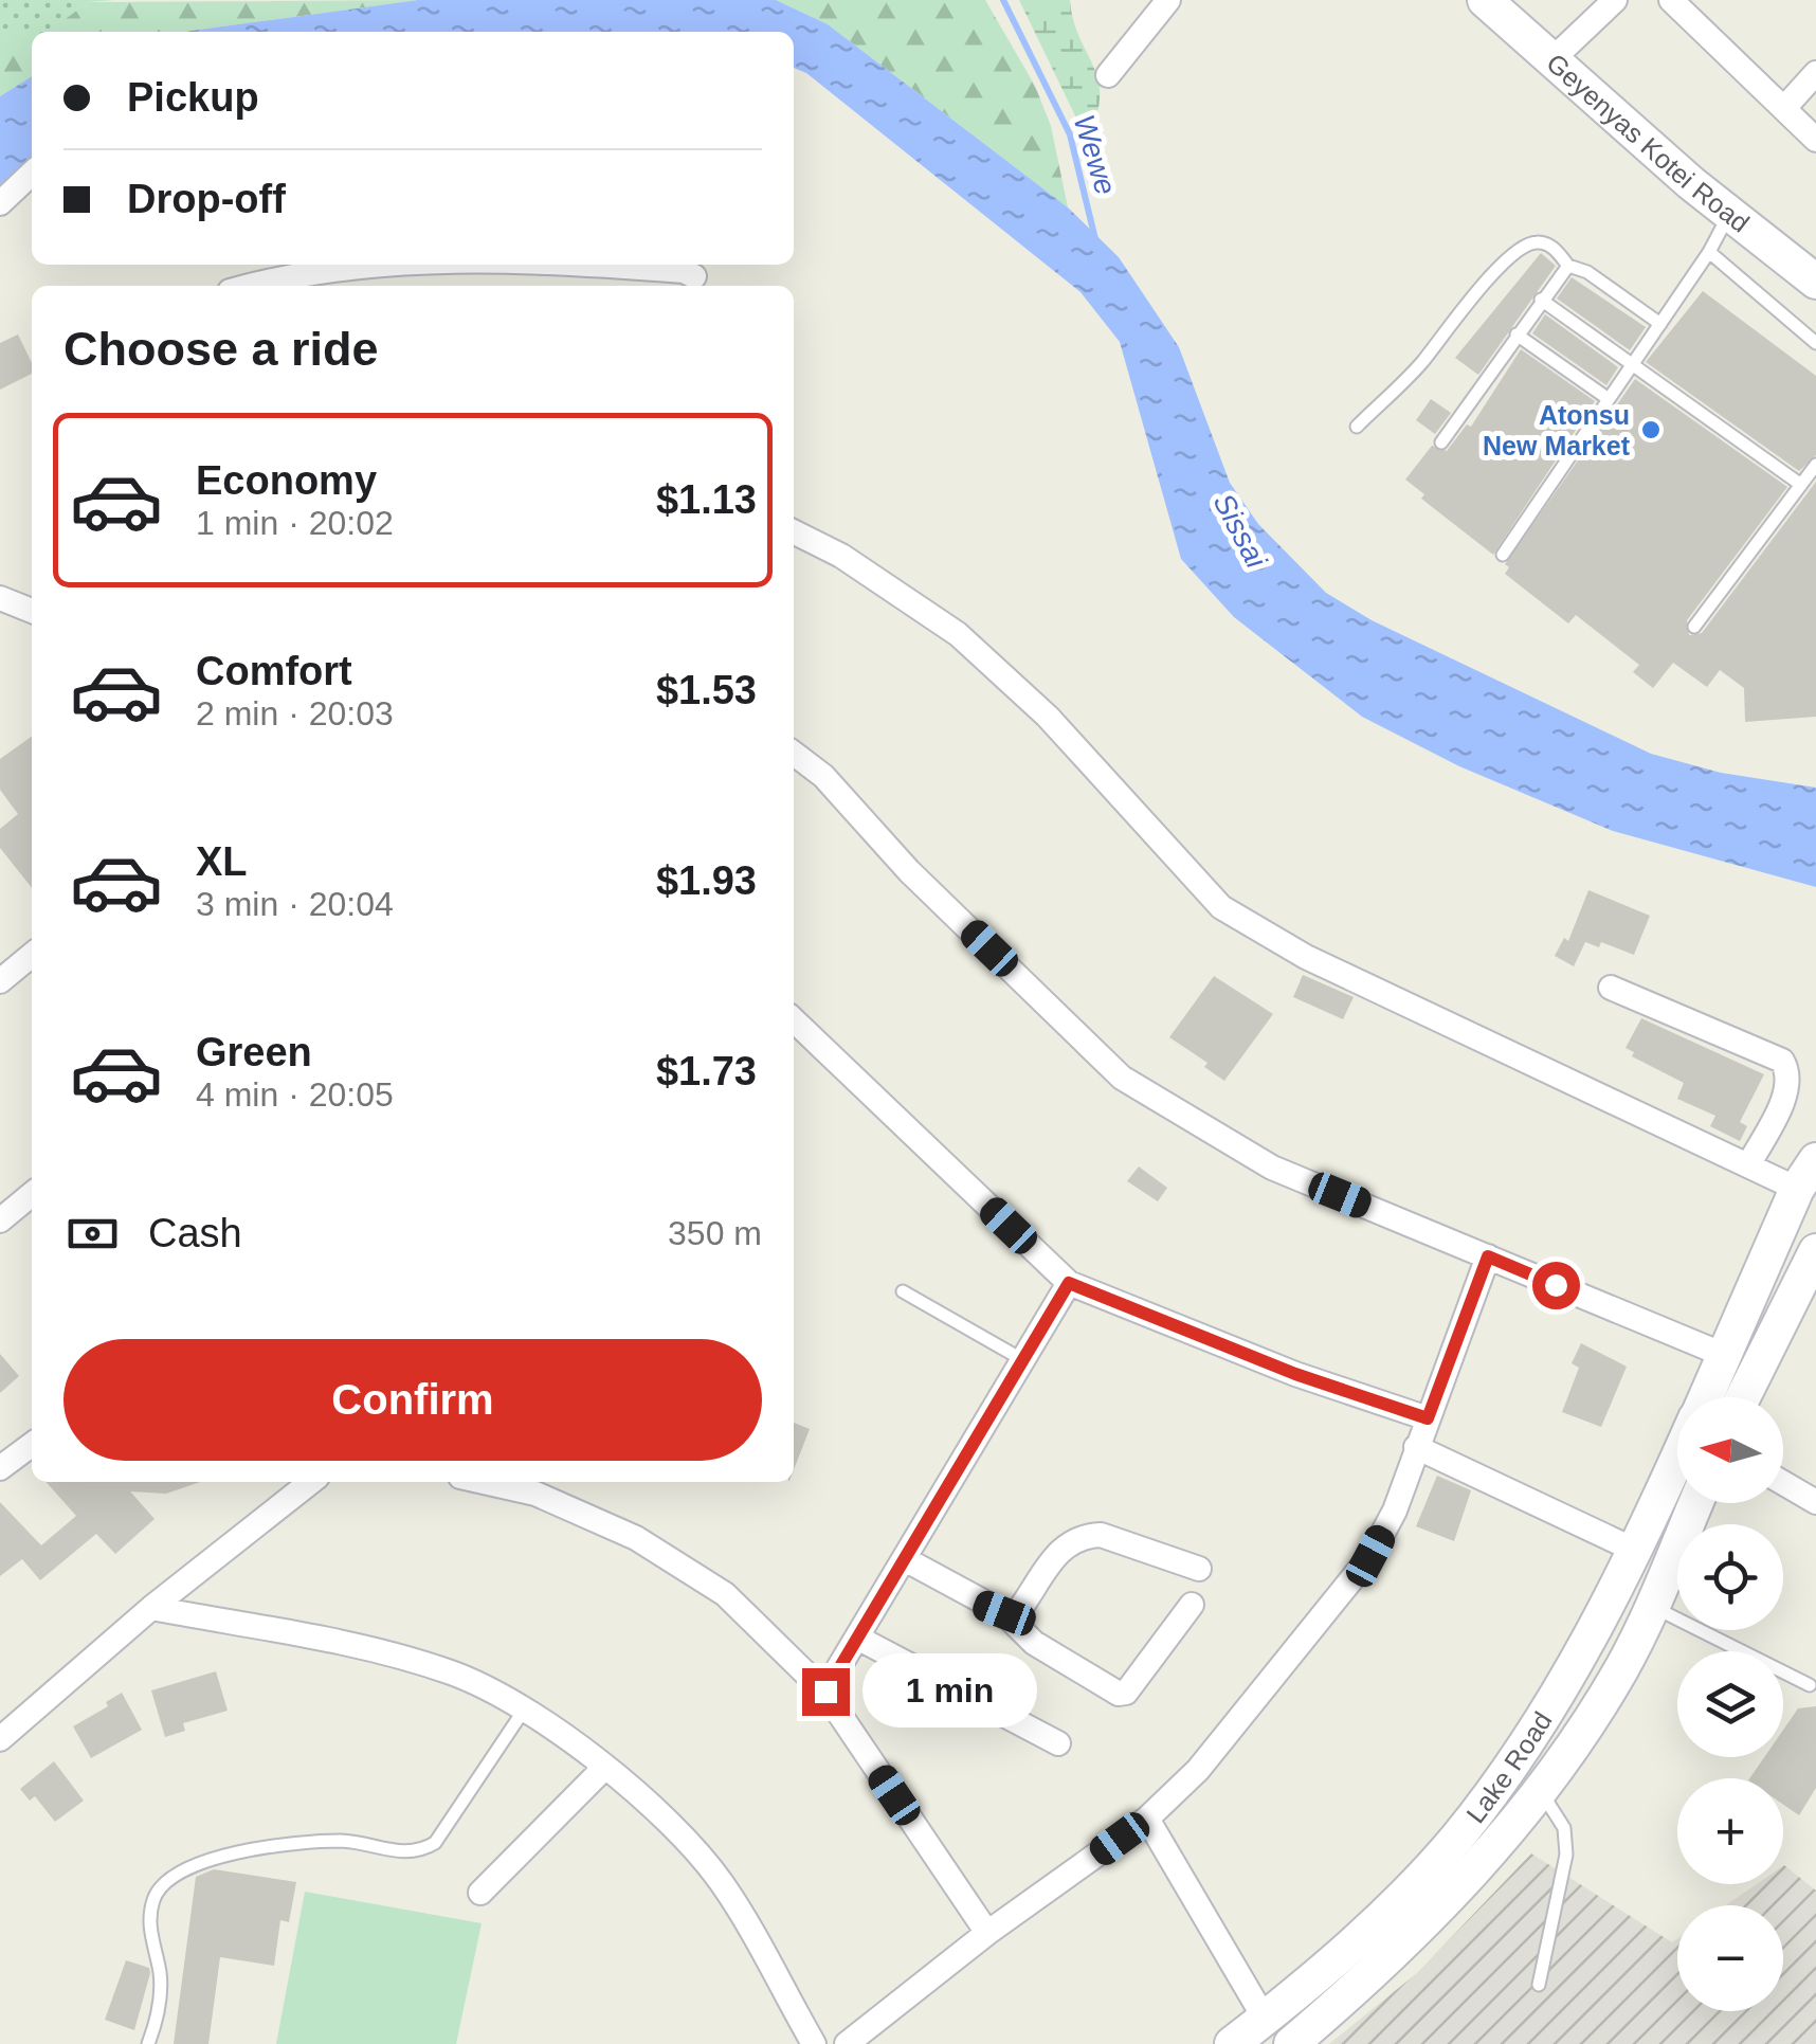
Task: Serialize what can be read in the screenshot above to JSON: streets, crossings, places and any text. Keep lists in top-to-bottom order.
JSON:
{
  "streets": {
    "main road": ["Geyenyas Kotei Road", "Lake Road"]
  },
  "water": ["Wewe", "Sissai"],
  "places": ["Atonsu New Market"],
  "north": "left",
  "page": {
    "banner": ["Pickup", "Drop-off"],
    "heading": "Choose a ride",
    "list": [
      {
        "name": "Economy",
        "note": "1 min · 20:02",
        "value": "$1.13"
      },
      {
        "name": "Comfort",
        "note": "2 min · 20:03",
        "value": "$1.53"
      },
      {
        "name": "XL",
        "note": "3 min · 20:04",
        "value": "$1.93"
      },
      {
        "name": "Green",
        "note": "4 min · 20:05",
        "value": "$1.73"
      }
    ],
    "pay": ["Cash", "350 m"],
    "buttons": "Confirm",
    "map_buttons": ["+", "−"],
    "bubble": "1 min"
  }
}
